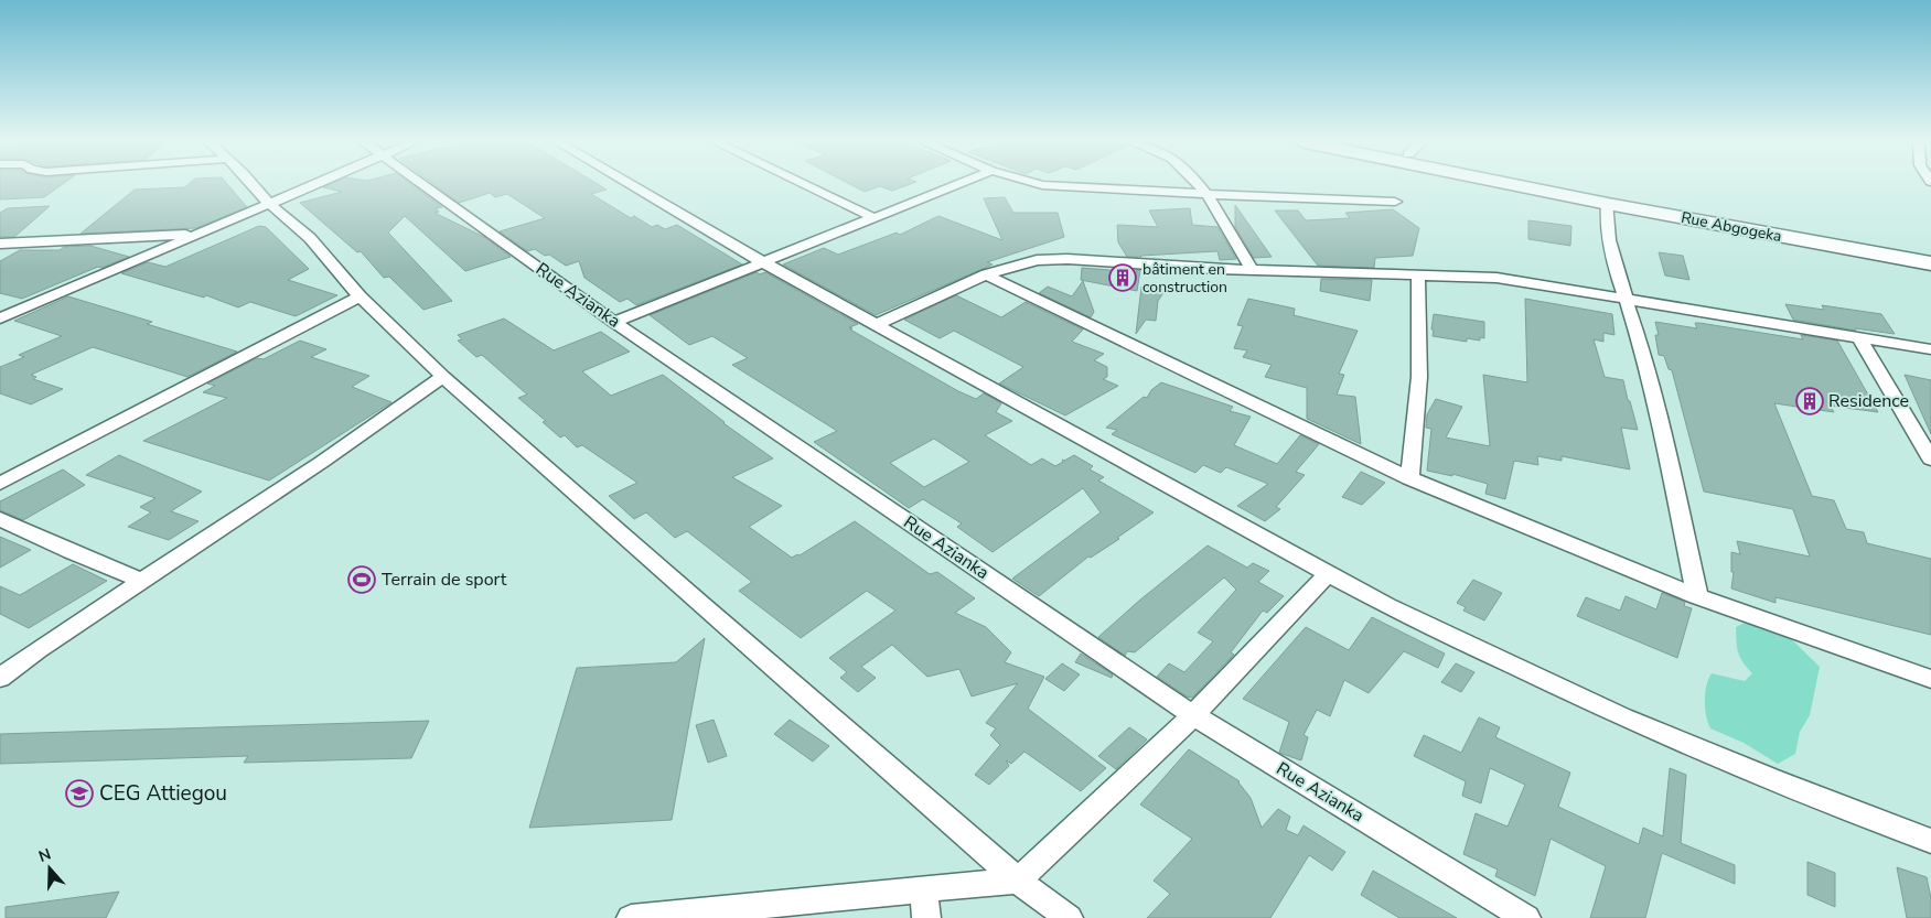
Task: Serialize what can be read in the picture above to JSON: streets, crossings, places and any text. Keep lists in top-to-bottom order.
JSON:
{
  "streets": {
    "main road": ["Rue Abgogeka"],
    "street": ["Rue Azianka"]
  },
  "places": {
    "building": ["bâtiment en construction", "Residence"],
    "sports": ["Terrain de sport"],
    "school or university": ["CEG Attiegou"]
  },
  "north": "top"
}
